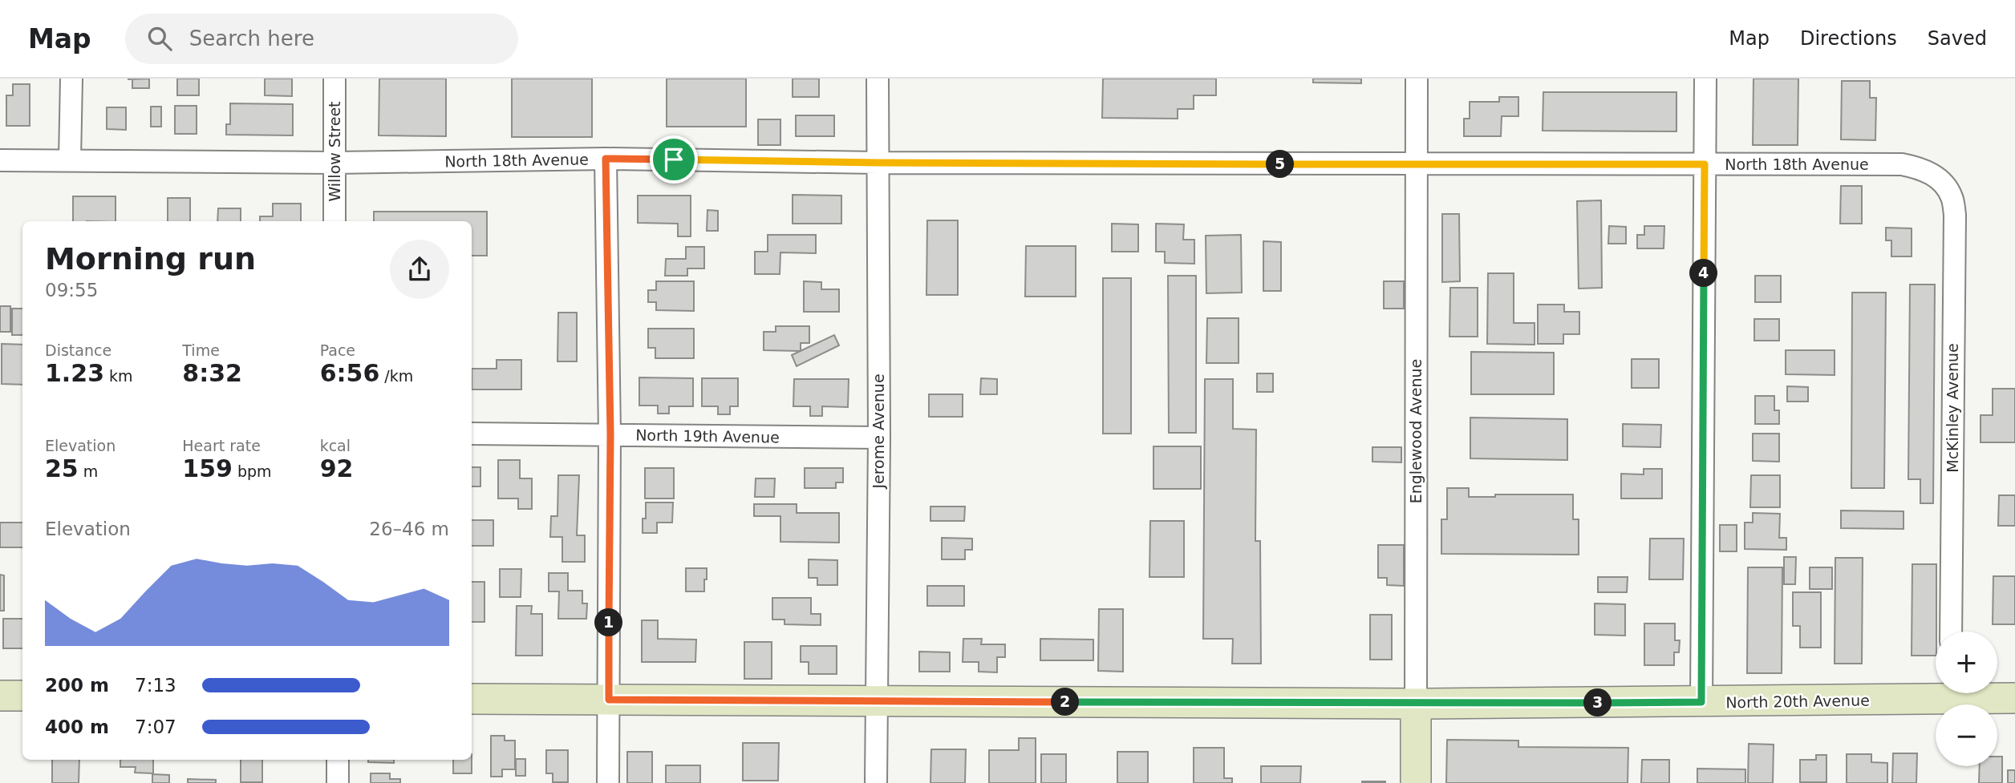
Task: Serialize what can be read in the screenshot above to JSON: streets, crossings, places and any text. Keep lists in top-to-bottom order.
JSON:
{
  "streets": {
    "street": [
      "Willow Street",
      "North 18th Avenue",
      "McKinley Avenue",
      "Jerome Avenue",
      "Englewood Avenue",
      "North 19th Avenue",
      "North 20th Avenue"
    ]
  },
  "crossings": [
    ["Willow Street", "North 18th Avenue"],
    ["North 18th Avenue", "McKinley Avenue"],
    ["North 18th Avenue", "Jerome Avenue"],
    ["North 18th Avenue", "Englewood Avenue"],
    ["Jerome Avenue", "North 19th Avenue"],
    ["Jerome Avenue", "North 20th Avenue"],
    ["Englewood Avenue", "North 20th Avenue"]
  ],
  "page": {
    "header": "Map",
    "search": "Search here",
    "nav": ["Map", "Directions", "Saved"],
    "pins": [
      "5",
      "4",
      "1",
      "2",
      "3"
    ],
    "heading": ["Morning run", "09:55"],
    "stats": [
      ["Distance", "1.23 km"],
      ["Time", "8:32"],
      ["Pace", "6:56 /km"],
      ["Elevation", "25 m"],
      ["Heart rate", "159 bpm"],
      ["kcal", "92"]
    ],
    "chart": ["Elevation", "26–46 m"],
    "map_buttons": ["+", "−"],
    "list": [
      {
        "name": "200 m",
        "note": "7:13"
      },
      {
        "name": "400 m",
        "note": "7:07"
      }
    ]
  }
}
